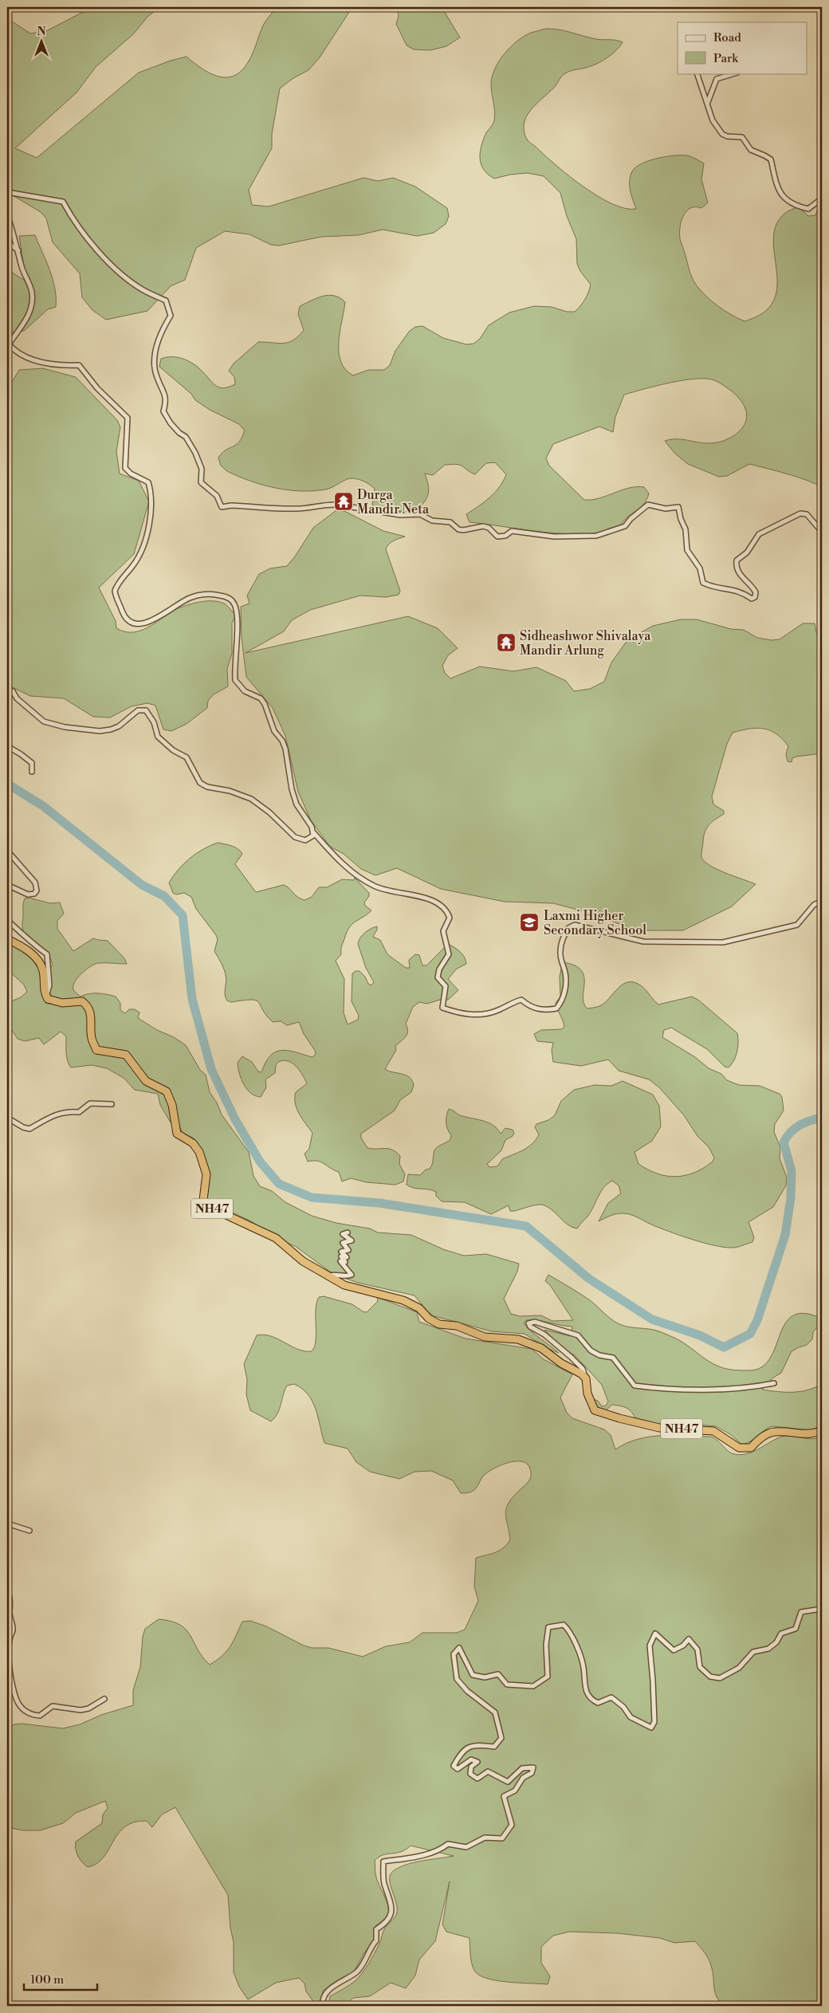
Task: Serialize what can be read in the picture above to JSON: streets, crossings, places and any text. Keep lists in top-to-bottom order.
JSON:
{
  "streets": {
    "highway": ["NH47"]
  },
  "places": {
    "temple": ["Durga Mandir Neta", "Sidheashwor Shivalaya Mandir Arlung"],
    "school or university": ["Laxmi Higher Secondary School"]
  },
  "legend": ["Road", "Park"],
  "scale_bar": "100 m",
  "north": "top"
}
